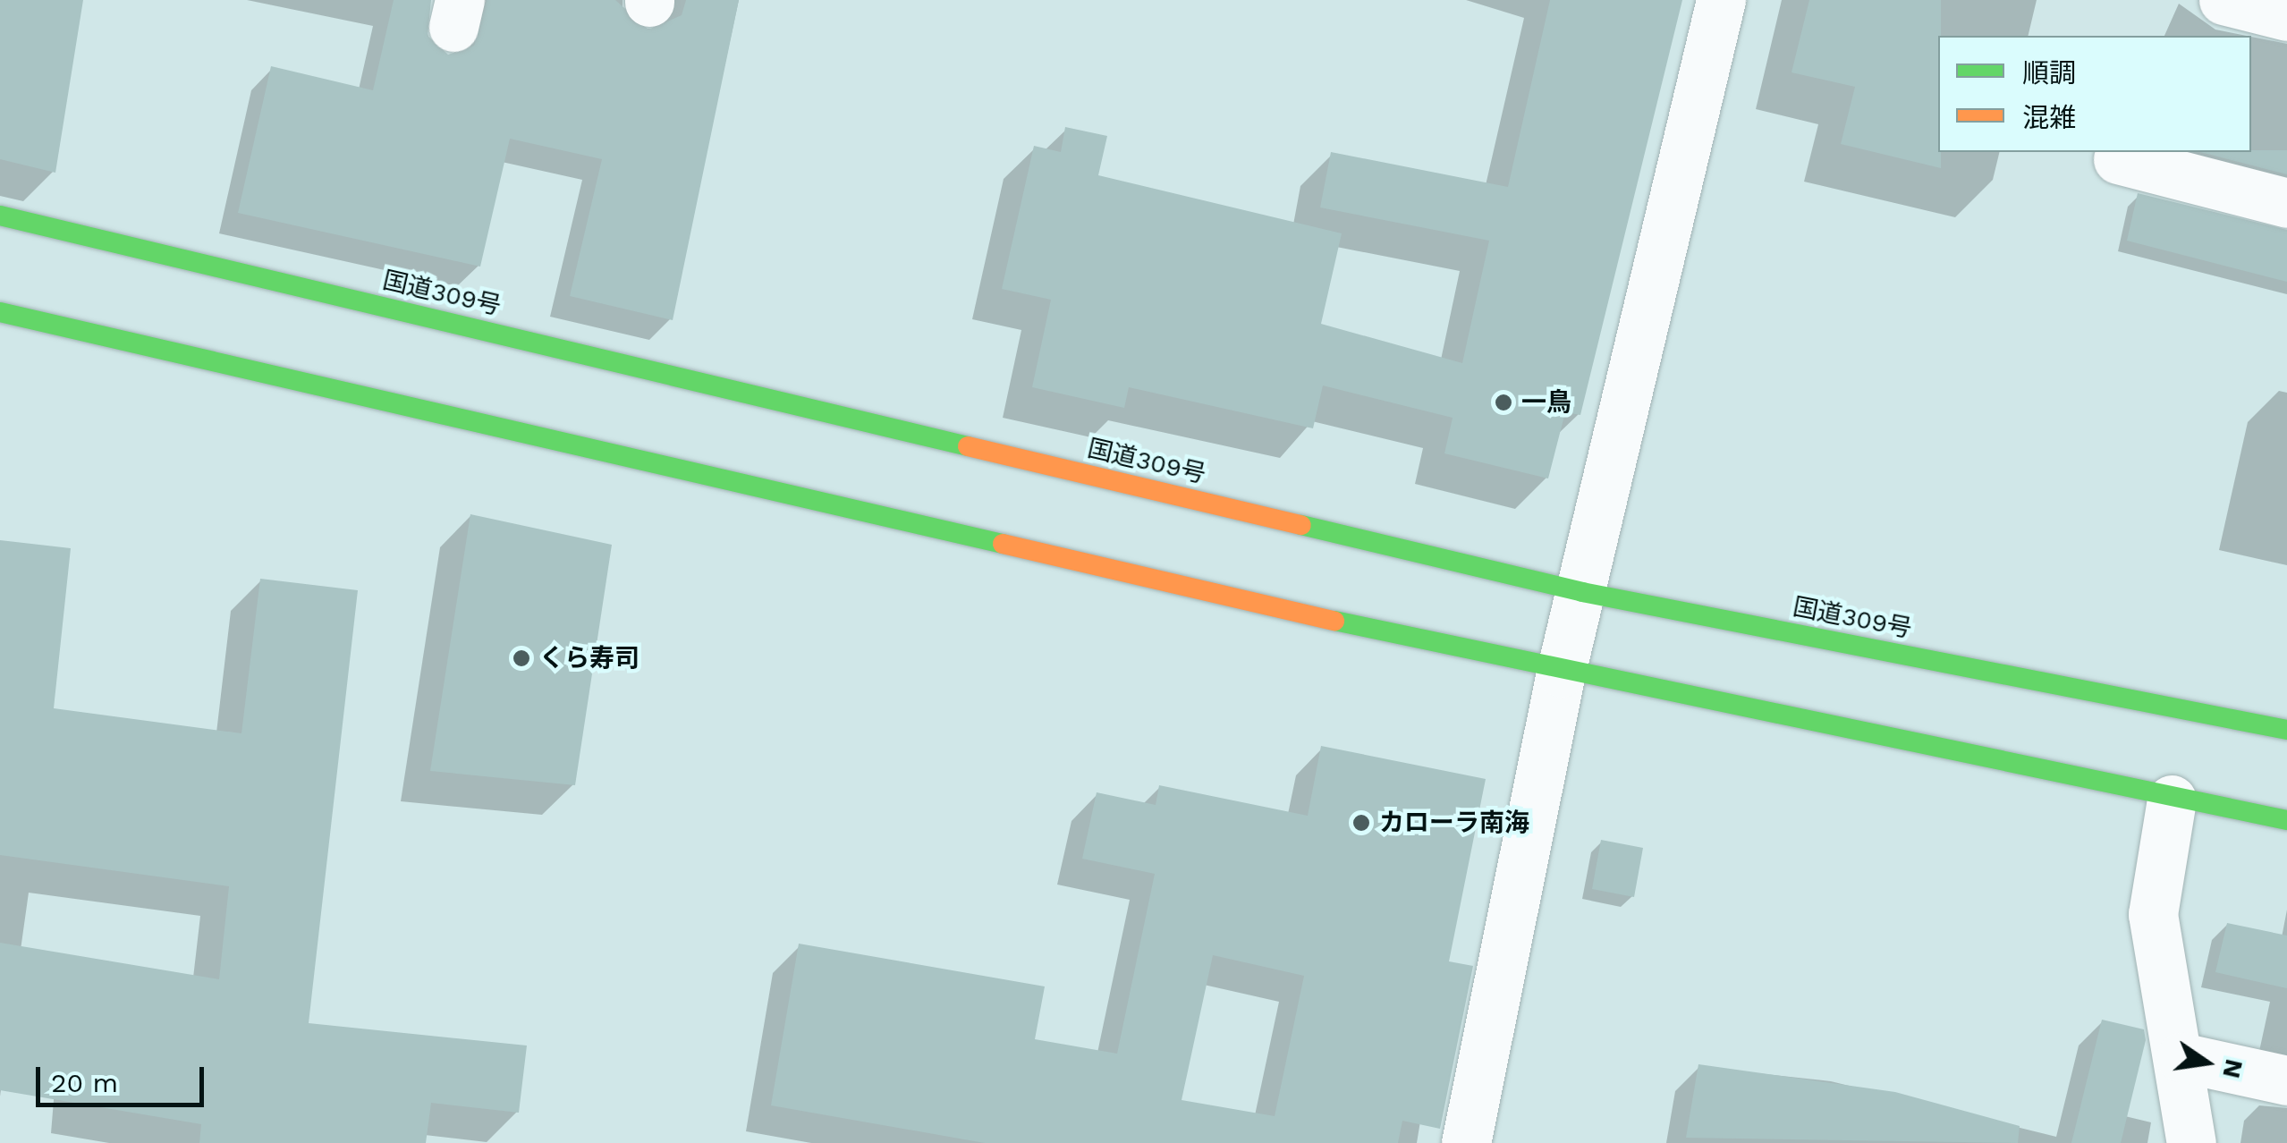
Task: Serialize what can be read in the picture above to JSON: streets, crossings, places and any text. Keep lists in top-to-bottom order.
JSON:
{
  "streets": {
    "highway": ["国道309号"]
  },
  "places": ["一鳥", "くら寿司", "カローラ南海"],
  "legend": ["順調", "混雑"],
  "scale_bar": "20 m",
  "north": "right"
}
